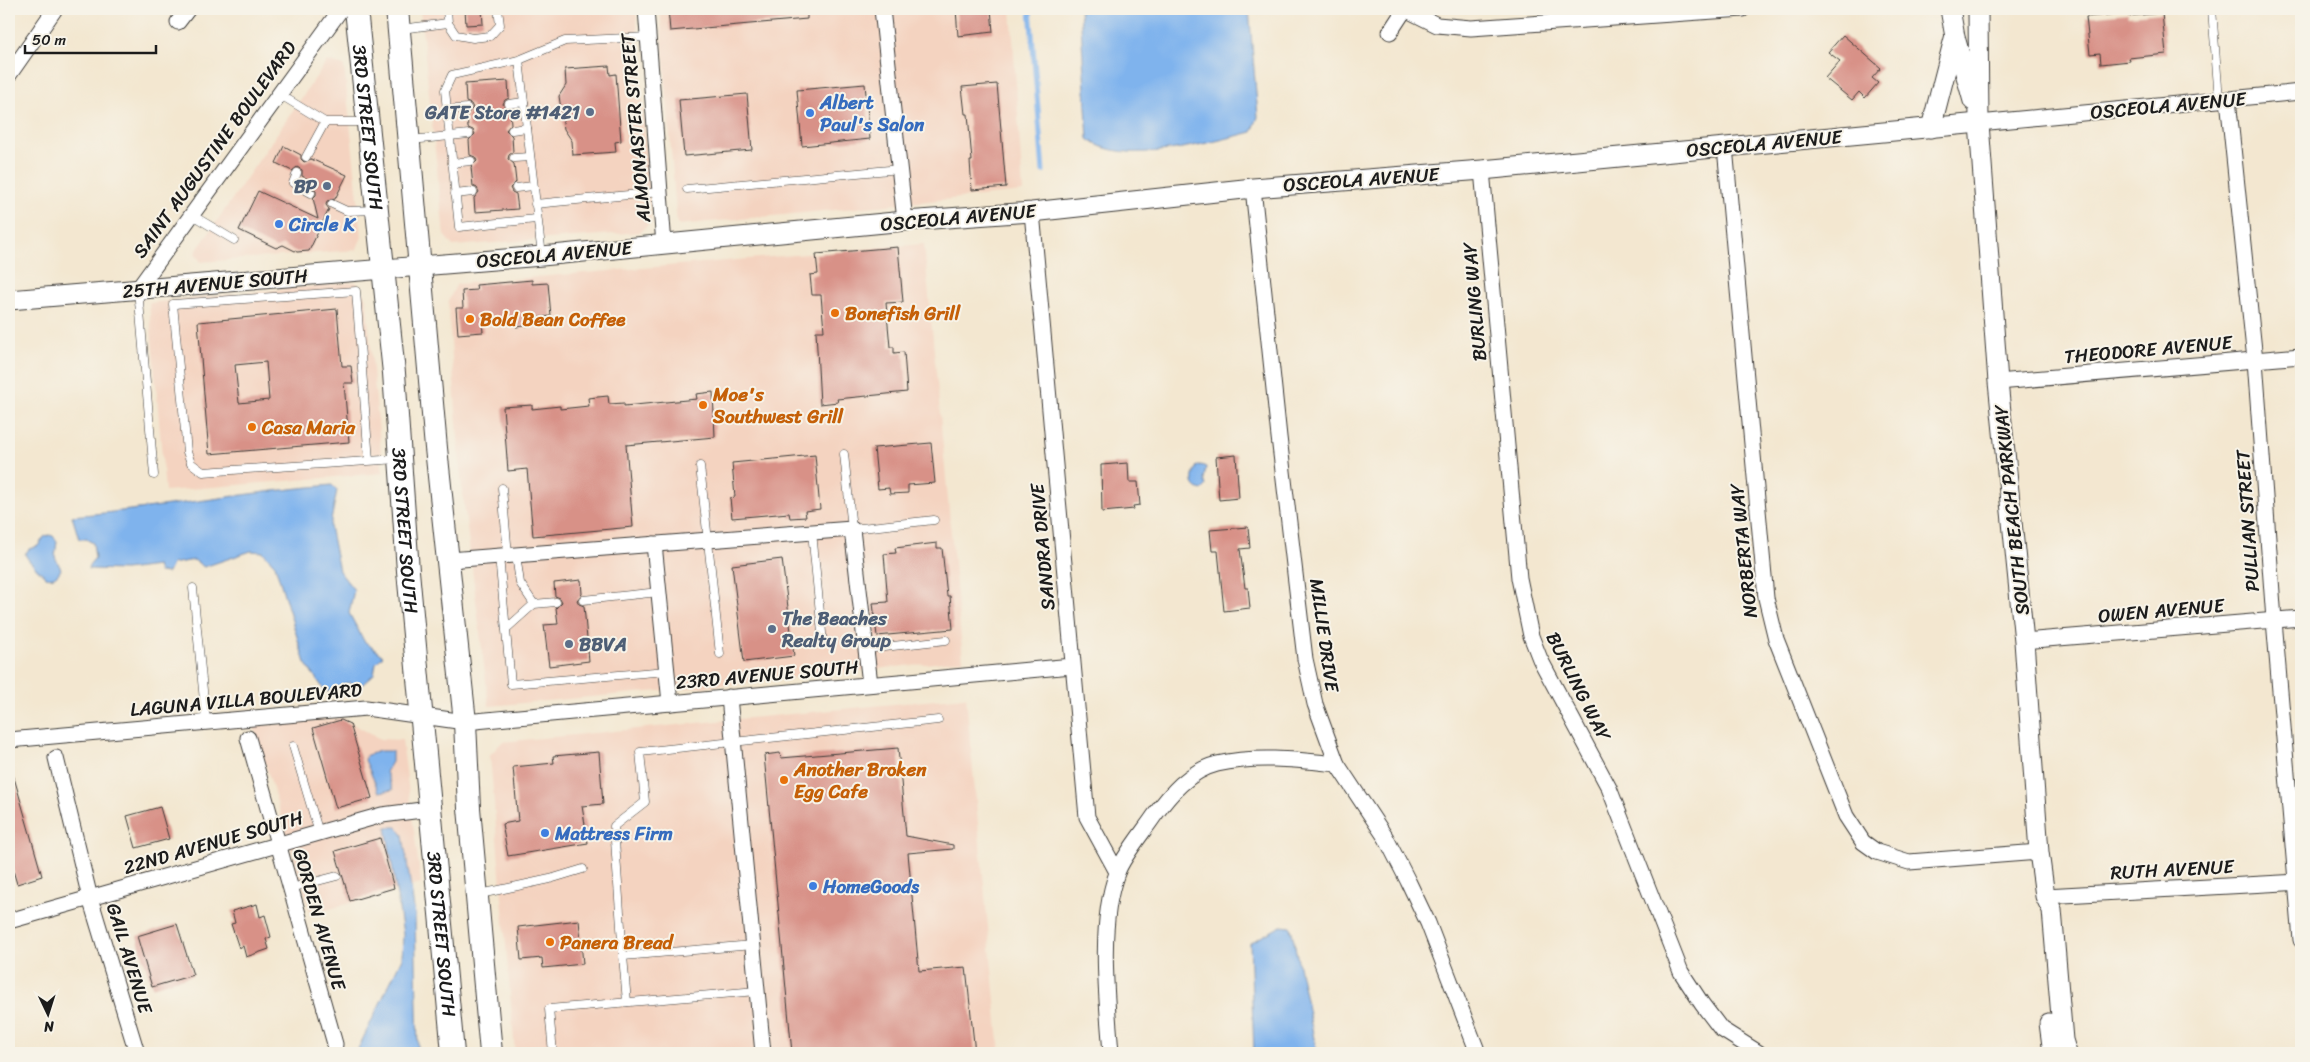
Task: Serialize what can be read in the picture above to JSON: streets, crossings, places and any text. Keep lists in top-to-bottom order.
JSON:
{
  "streets": {
    "main road": ["3RD STREET SOUTH"],
    "street": [
      "OSCEOLA AVENUE",
      "ALMONASTER STREET",
      "SAINT AUGUSTINE BOULEVARD",
      "25TH AVENUE SOUTH",
      "BURLING WAY",
      "THEODORE AVENUE",
      "SOUTH BEACH PARKWAY",
      "PULLIAN STREET",
      "SANDRA DRIVE",
      "NORBERTA WAY",
      "OWEN AVENUE",
      "MILLIE DRIVE",
      "23RD AVENUE SOUTH",
      "LAGUNA VILLA BOULEVARD",
      "22ND AVENUE SOUTH",
      "RUTH AVENUE",
      "GORDEN AVENUE",
      "GAIL AVENUE"
    ]
  },
  "crossings": [
    ["OSCEOLA AVENUE", "3RD STREET SOUTH"],
    ["OSCEOLA AVENUE", "ALMONASTER STREET"],
    ["OSCEOLA AVENUE", "25TH AVENUE SOUTH"],
    ["OSCEOLA AVENUE", "BURLING WAY"],
    ["OSCEOLA AVENUE", "SOUTH BEACH PARKWAY"],
    ["OSCEOLA AVENUE", "PULLIAN STREET"],
    ["OSCEOLA AVENUE", "SANDRA DRIVE"],
    ["OSCEOLA AVENUE", "NORBERTA WAY"],
    ["OSCEOLA AVENUE", "MILLIE DRIVE"],
    ["3RD STREET SOUTH", "25TH AVENUE SOUTH"],
    ["3RD STREET SOUTH", "23RD AVENUE SOUTH"],
    ["3RD STREET SOUTH", "LAGUNA VILLA BOULEVARD"],
    ["3RD STREET SOUTH", "22ND AVENUE SOUTH"],
    ["SAINT AUGUSTINE BOULEVARD", "25TH AVENUE SOUTH"],
    ["THEODORE AVENUE", "SOUTH BEACH PARKWAY"],
    ["THEODORE AVENUE", "PULLIAN STREET"],
    ["SOUTH BEACH PARKWAY", "NORBERTA WAY"],
    ["SOUTH BEACH PARKWAY", "OWEN AVENUE"],
    ["SOUTH BEACH PARKWAY", "RUTH AVENUE"],
    ["PULLIAN STREET", "OWEN AVENUE"],
    ["PULLIAN STREET", "RUTH AVENUE"],
    ["SANDRA DRIVE", "23RD AVENUE SOUTH"],
    ["23RD AVENUE SOUTH", "LAGUNA VILLA BOULEVARD"],
    ["22ND AVENUE SOUTH", "GORDEN AVENUE"],
    ["22ND AVENUE SOUTH", "GAIL AVENUE"]
  ],
  "places": [
    "GATE Store #1421",
    "Albert Paul's Salon",
    "BP",
    "Circle K",
    "Bonefish Grill",
    "Bold Bean Coffee",
    "Moe's Southwest Grill",
    "Casa Maria",
    "The Beaches Realty Group",
    "BBVA",
    "Another Broken Egg Cafe",
    "Mattress Firm",
    "HomeGoods",
    "Panera Bread"
  ],
  "scale_bar": "50 m",
  "north": "bottom"
}
